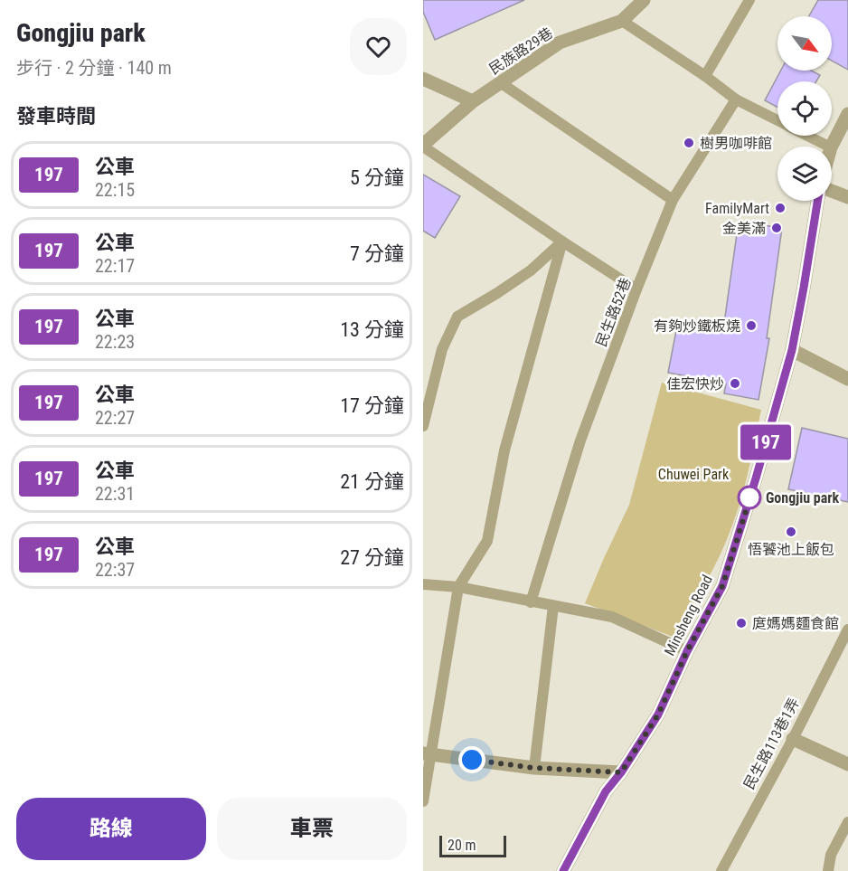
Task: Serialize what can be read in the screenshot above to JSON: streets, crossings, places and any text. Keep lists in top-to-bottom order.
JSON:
{
  "streets": {
    "street": ["民族路29巷", "Minsheng Road"],
    "lane": ["民生路52巷", "民生路113巷1弄"]
  },
  "parks": ["Chuwei Park"],
  "places": [
    "樹男咖啡館",
    "FamilyMart",
    "金美滿",
    "有夠炒鐵板燒",
    "佳宏快炒",
    "Gongjiu park",
    "悟饕池上飯包",
    "庹媽媽麵食館"
  ],
  "lines": ["bus line 197"],
  "scale_bar": "20 m",
  "north": "bottom right",
  "page": {
    "heading": [
      ["Gongjiu park", "步行 · 2 分鐘 · 140 m"],
      "發車時間"
    ],
    "on_map": "197",
    "list": [
      {
        "mark": "197",
        "name": "公車",
        "note": "22:15",
        "value": "5 分鐘"
      },
      {
        "mark": "197",
        "name": "公車",
        "note": "22:17",
        "value": "7 分鐘"
      },
      {
        "mark": "197",
        "name": "公車",
        "note": "22:23",
        "value": "13 分鐘"
      },
      {
        "mark": "197",
        "name": "公車",
        "note": "22:27",
        "value": "17 分鐘"
      },
      {
        "mark": "197",
        "name": "公車",
        "note": "22:31",
        "value": "21 分鐘"
      },
      {
        "mark": "197",
        "name": "公車",
        "note": "22:37",
        "value": "27 分鐘"
      }
    ],
    "buttons": ["路線", "車票"],
    "scale": "20 m"
  }
}
